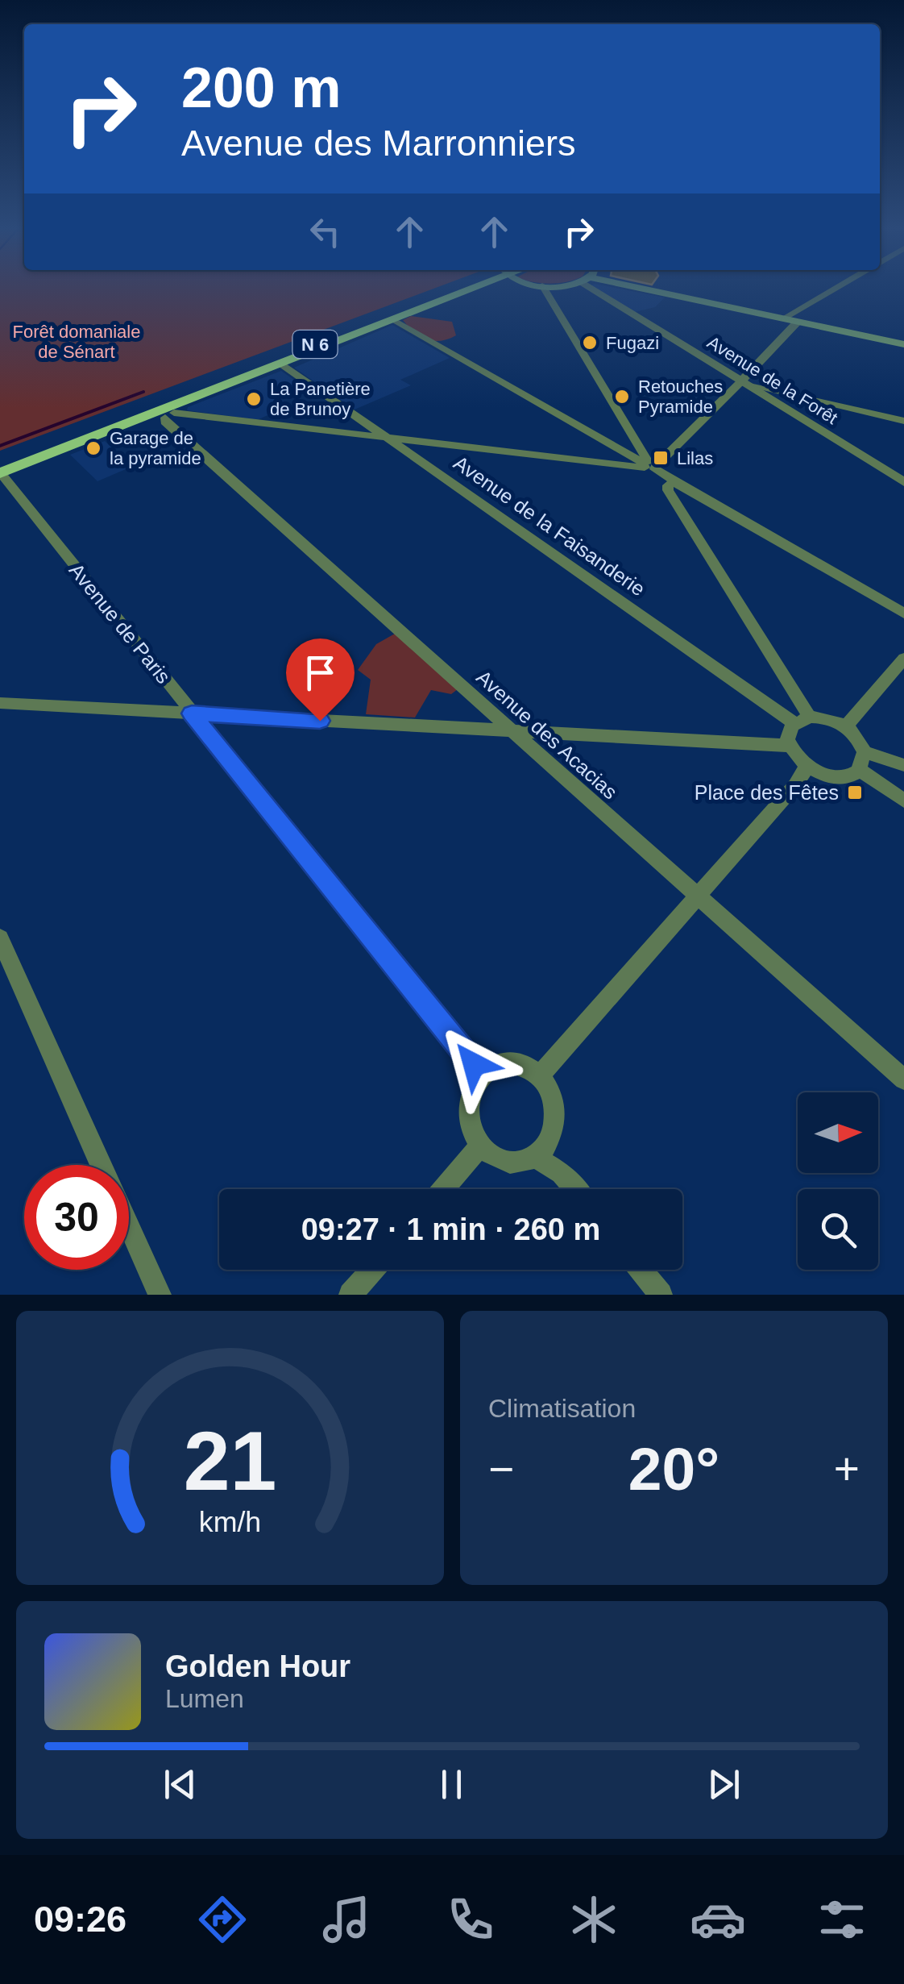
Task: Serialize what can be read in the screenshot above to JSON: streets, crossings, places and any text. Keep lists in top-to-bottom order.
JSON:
{
  "streets": {
    "main road": ["N 6"],
    "street": [
      "Avenue de la Forêt",
      "Avenue de la Faisanderie",
      "Avenue de Paris",
      "Avenue des Acacias"
    ]
  },
  "crossings": [
    ["N 6", "Avenue de la Faisanderie"],
    ["N 6", "Avenue de Paris"],
    ["N 6", "Avenue des Acacias"]
  ],
  "parks": ["Forêt domaniale de Sénart"],
  "places": {
    "other": [
      "Fugazi",
      "Retouches Pyramide",
      "La Panetière de Brunoy",
      "Garage de la pyramide"
    ],
    "transit": ["Lilas", "Place des Fêtes"]
  },
  "north": "right",
  "page": {
    "turn": ["200 m", "Avenue des Marronniers"],
    "limit": "30",
    "trip": "09:27 · 1 min · 260 m",
    "tile": "Climatisation",
    "heat": ["−", "20°", "+"],
    "song": ["Golden Hour", "Lumen"],
    "tabs": "09:26",
    "gauge": ["21", "km/h"]
  }
}
